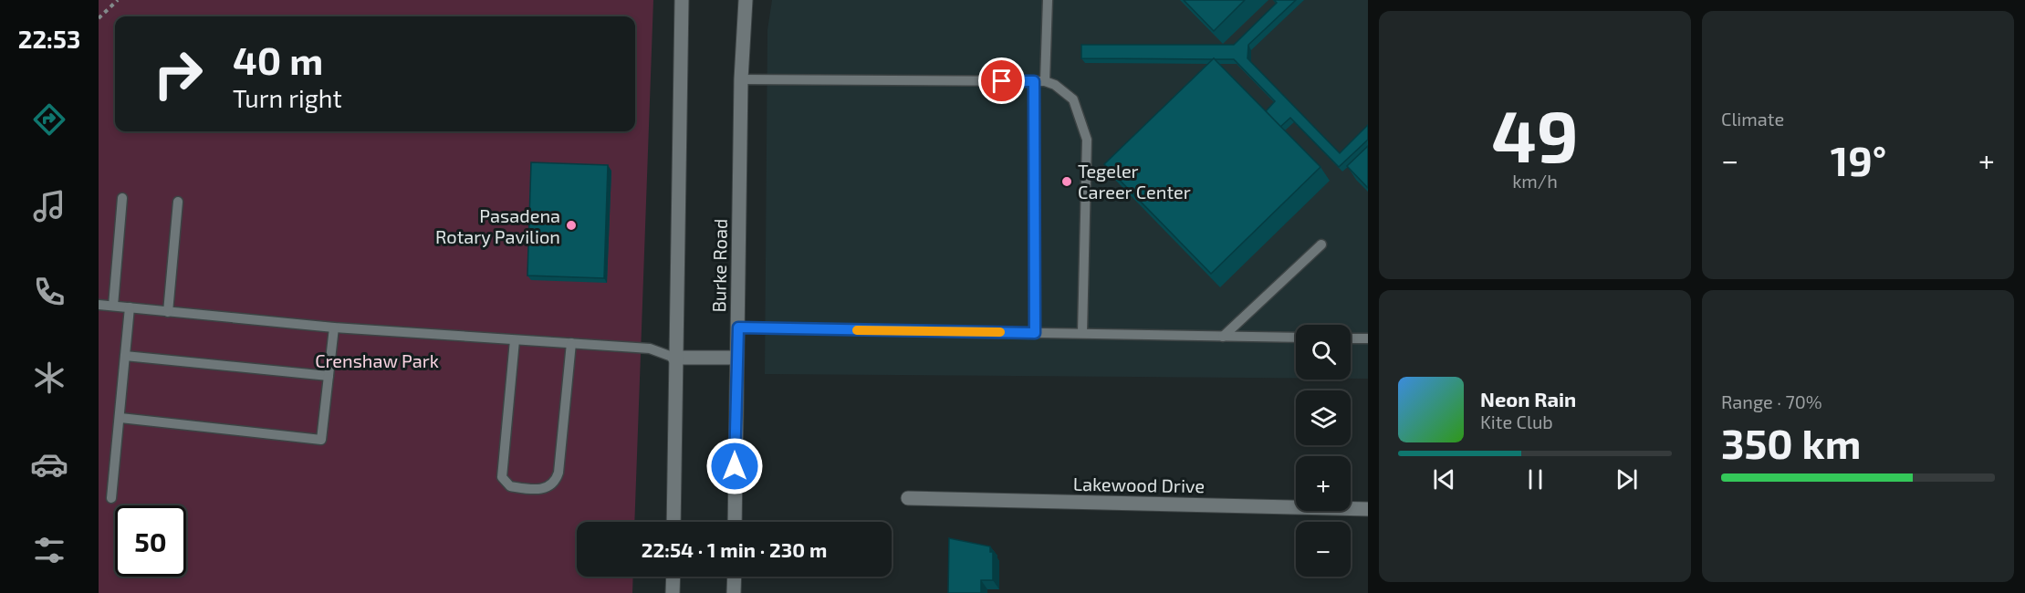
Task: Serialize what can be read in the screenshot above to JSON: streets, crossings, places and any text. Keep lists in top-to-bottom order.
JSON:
{
  "streets": {
    "main road": ["Burke Road", "Lakewood Drive"]
  },
  "parks": ["Crenshaw Park"],
  "places": ["Tegeler Career Center", "Pasadena Rotary Pavilion"],
  "page": {
    "tabs": "22:53",
    "tile": [
      ["49", "km/h"],
      "Climate",
      ["Range · 70%", "350 km"]
    ],
    "turn": ["40 m", "Turn right"],
    "heat": ["−", "19°", "+"],
    "map_buttons": ["+", "−"],
    "song": ["Neon Rain", "Kite Club"],
    "limit": "50",
    "trip": "22:54 · 1 min · 230 m"
  }
}
